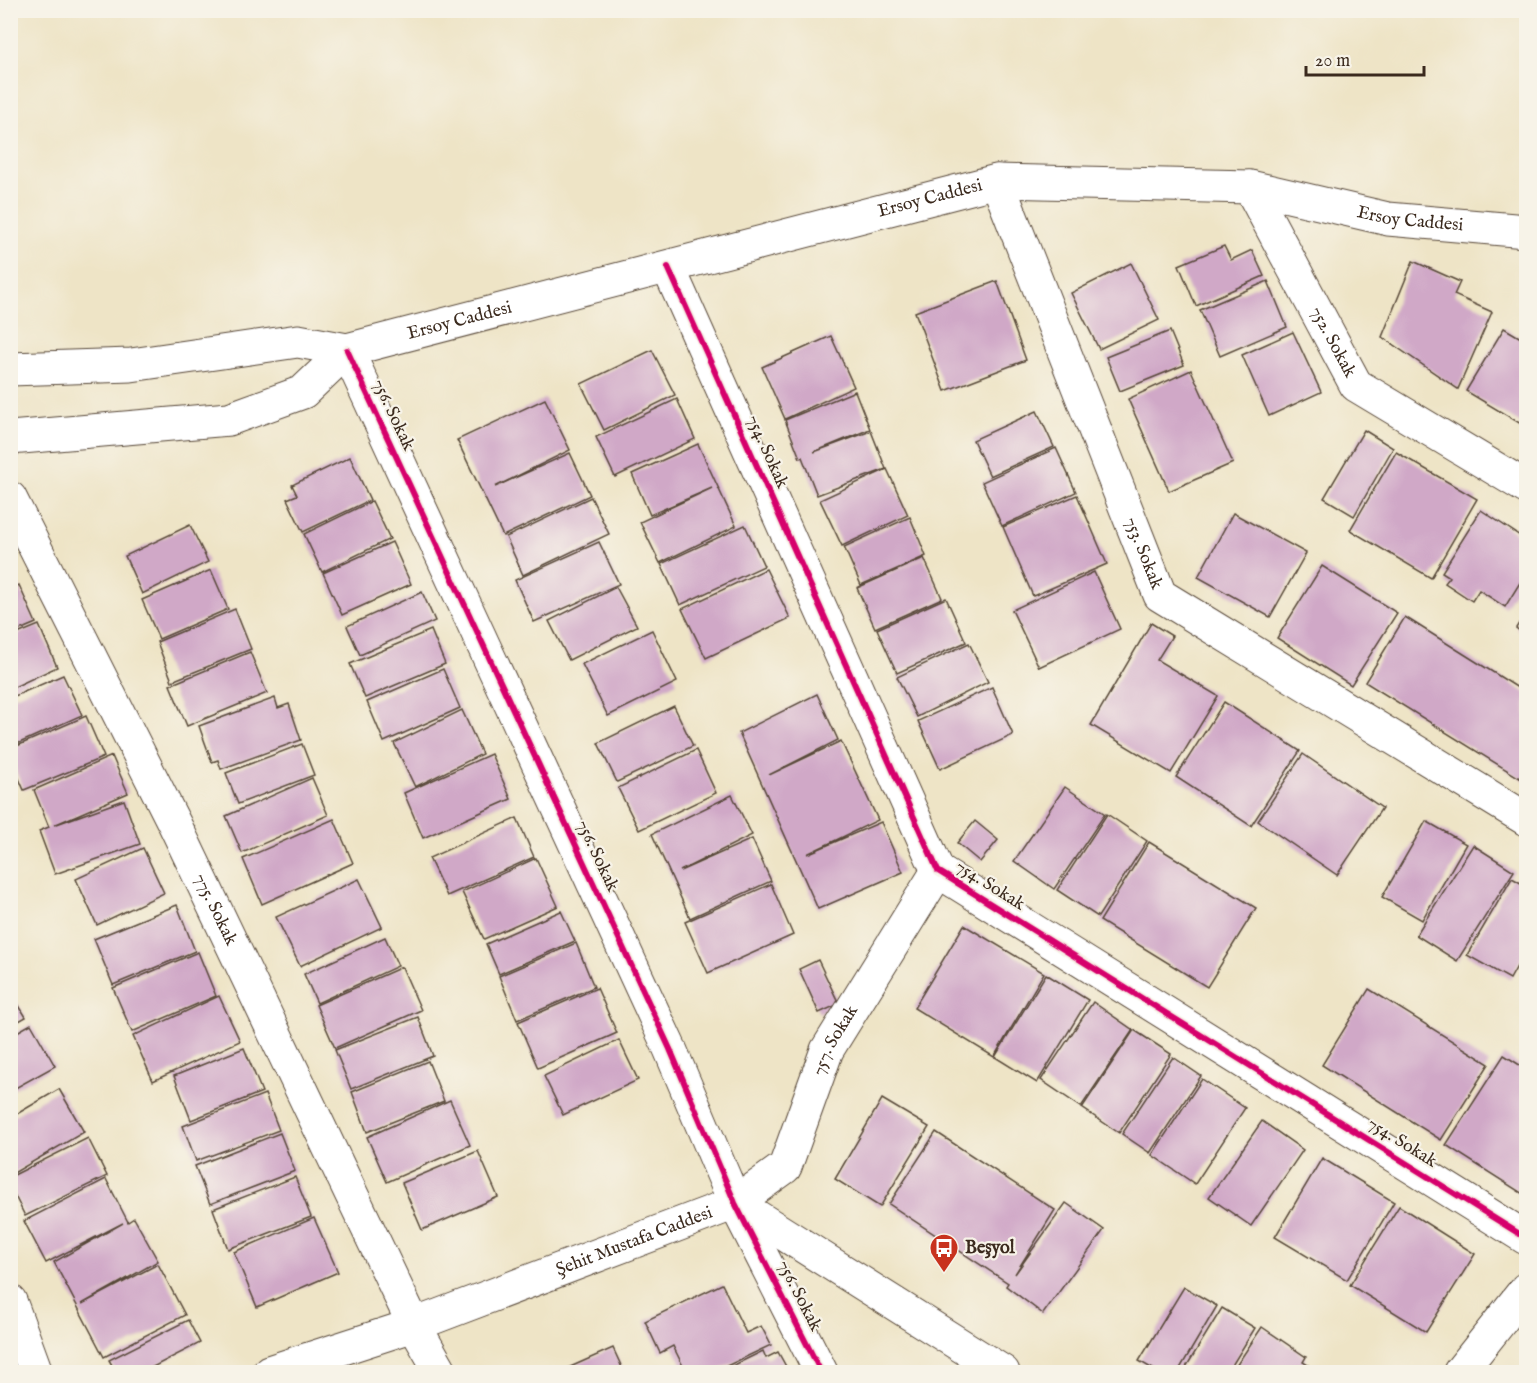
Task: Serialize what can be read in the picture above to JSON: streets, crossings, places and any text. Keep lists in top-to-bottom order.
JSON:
{
  "streets": {
    "street": [
      "Ersoy Caddesi",
      "752. Sokak",
      "756. Sokak",
      "754. Sokak",
      "753. Sokak",
      "775. Sokak",
      "757. Sokak",
      "Şehit Mustafa Caddesi"
    ]
  },
  "crossings": [
    ["Ersoy Caddesi", "752. Sokak"],
    ["Ersoy Caddesi", "756. Sokak"],
    ["Ersoy Caddesi", "754. Sokak"],
    ["Ersoy Caddesi", "753. Sokak"],
    ["756. Sokak", "757. Sokak"],
    ["756. Sokak", "Şehit Mustafa Caddesi"],
    ["754. Sokak", "757. Sokak"],
    ["775. Sokak", "Şehit Mustafa Caddesi"],
    ["757. Sokak", "Şehit Mustafa Caddesi"]
  ],
  "places": {
    "bus stop": ["Beşyol"]
  },
  "scale_bar": "20 m"
}
